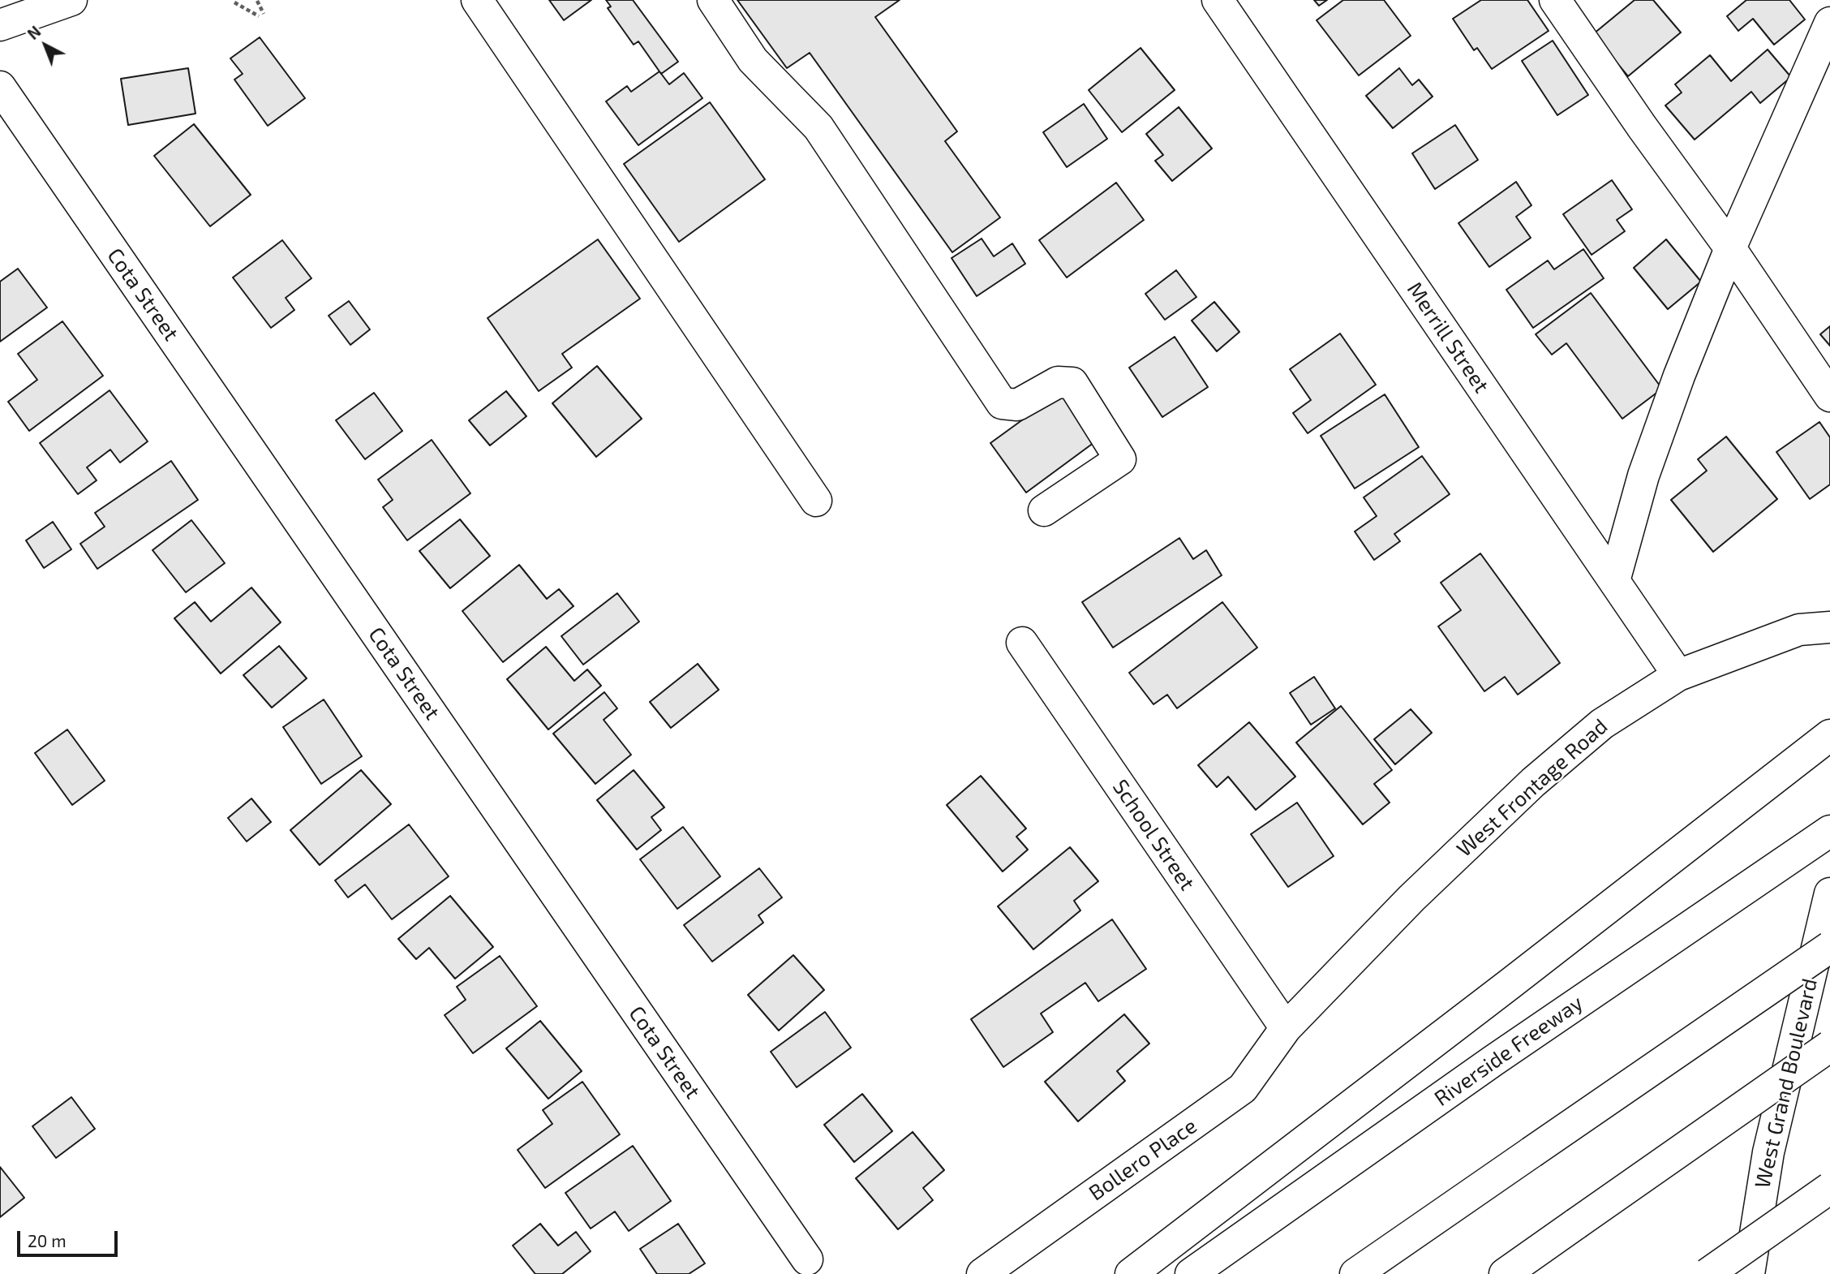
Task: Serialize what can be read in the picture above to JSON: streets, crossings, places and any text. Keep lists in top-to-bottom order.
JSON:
{
  "streets": {
    "main road": [
      "Cota Street",
      "Merrill Street",
      "West Frontage Road",
      "School Street",
      "Riverside Freeway",
      "West Grand Boulevard",
      "Bollero Place"
    ]
  },
  "crossings": [
    ["Merrill Street", "West Frontage Road"],
    ["West Frontage Road", "School Street"],
    ["West Frontage Road", "Bollero Place"],
    ["School Street", "Bollero Place"]
  ],
  "scale_bar": "20 m",
  "north": "top left"
}
